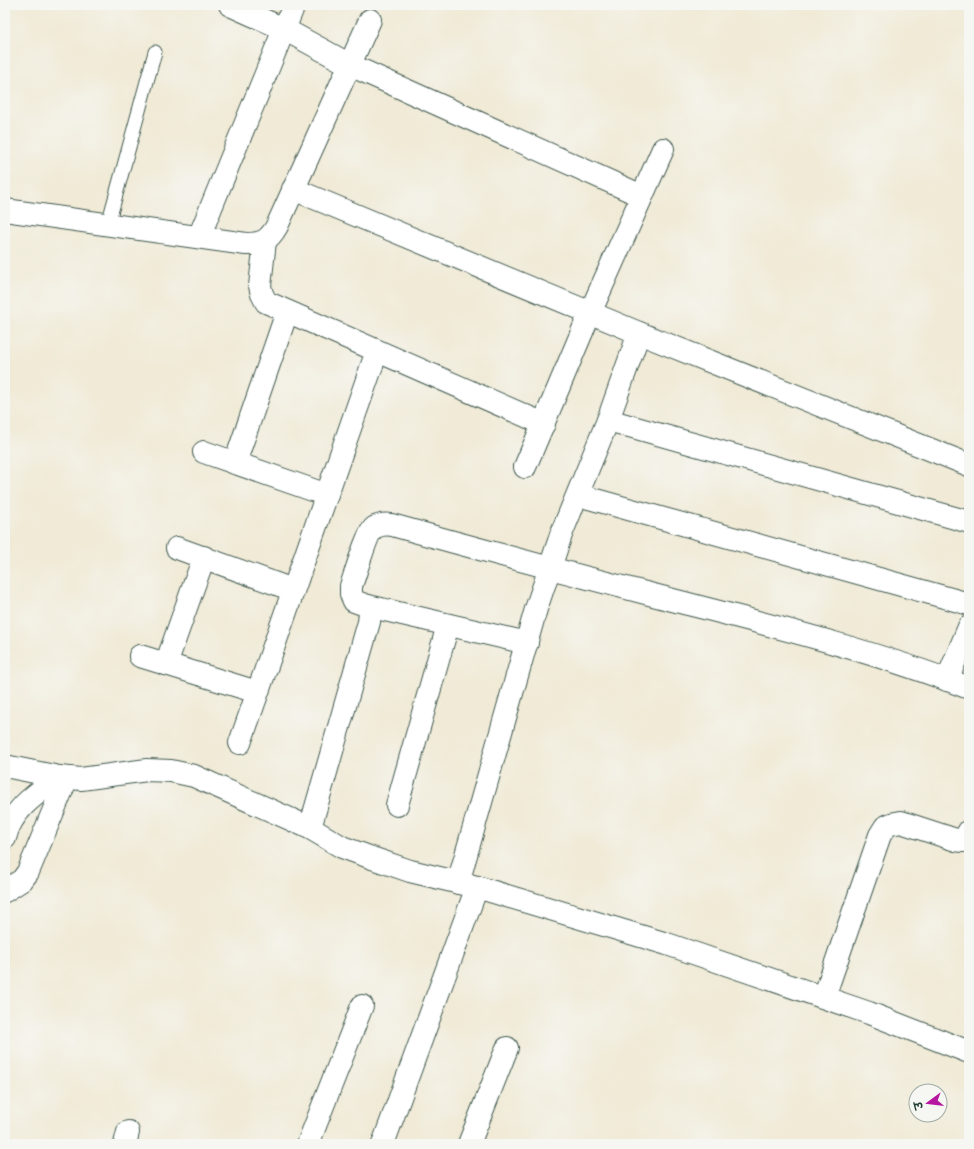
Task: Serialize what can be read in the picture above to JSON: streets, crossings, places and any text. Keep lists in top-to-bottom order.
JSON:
{
  "north": "left"
}
